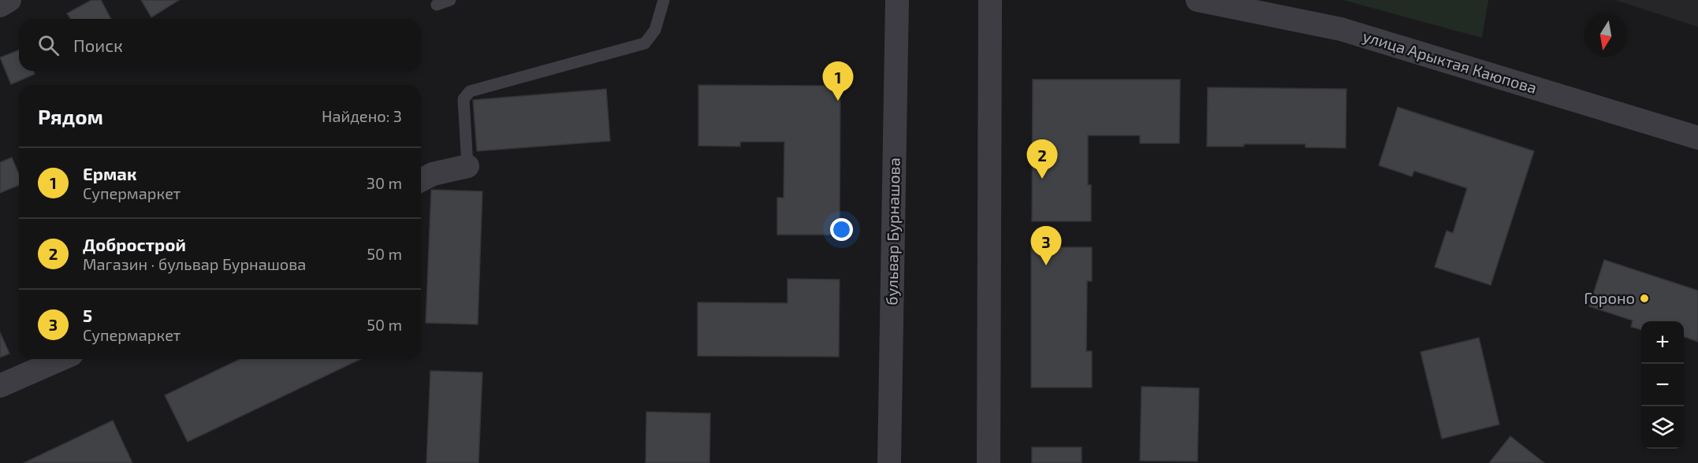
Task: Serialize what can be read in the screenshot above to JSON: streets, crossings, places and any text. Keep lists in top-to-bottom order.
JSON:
{
  "streets": {
    "street": ["улица Арыктая Каюпова", "бульвар Бурнашова"]
  },
  "places": ["Гороно"],
  "north": "bottom",
  "page": {
    "search": "Поиск",
    "pins": ["1", "2", "3"],
    "heading": ["Рядом", "Найдено: 3"],
    "list": [
      {
        "mark": "1",
        "name": "Ермак",
        "note": "Супермаркет",
        "value": "30 m"
      },
      {
        "mark": "2",
        "name": "Добрострой",
        "note": "Магазин · бульвар Бурнашова",
        "value": "50 m"
      },
      {
        "mark": "3",
        "name": "5",
        "note": "Супермаркет",
        "value": "50 m"
      }
    ],
    "map_buttons": ["+", "−"]
  }
}
